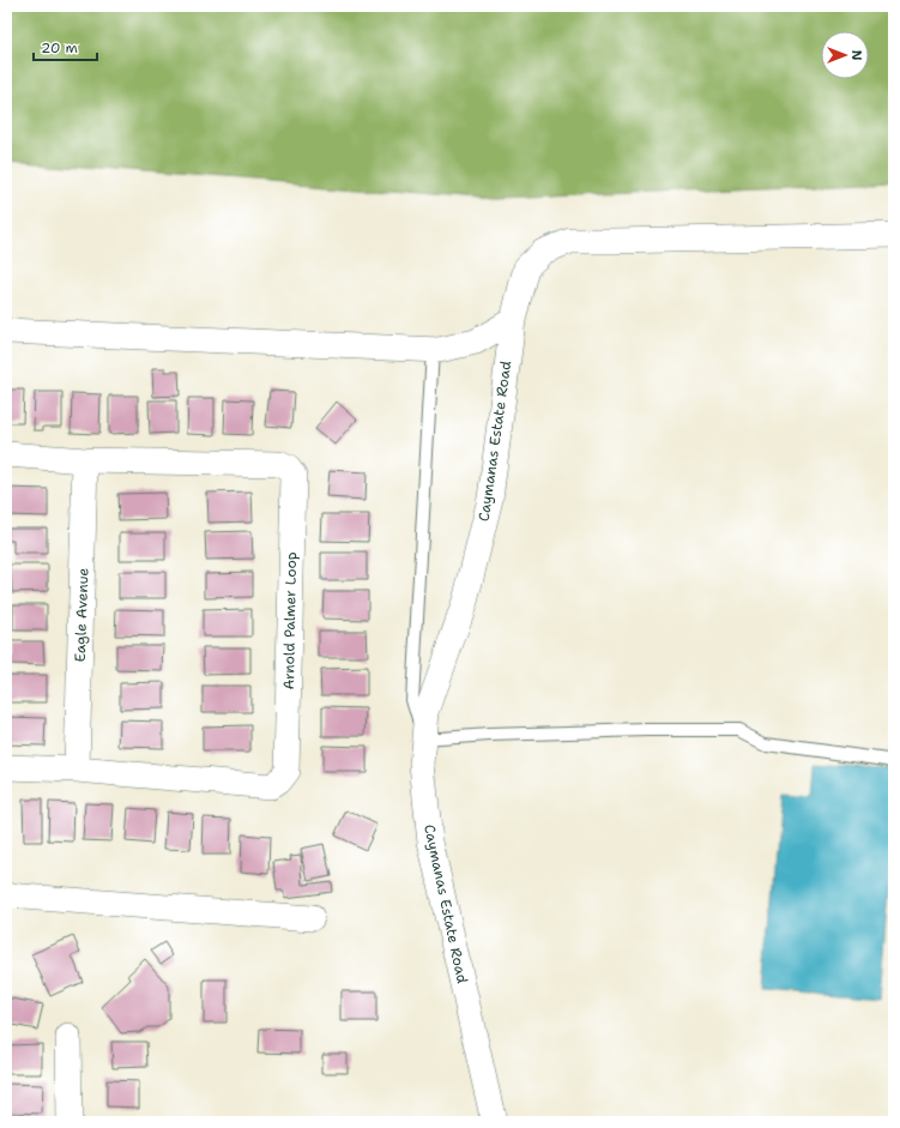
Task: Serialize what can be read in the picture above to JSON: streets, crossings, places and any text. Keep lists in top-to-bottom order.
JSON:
{
  "streets": {
    "street": ["Caymanas Estate Road", "Eagle Avenue", "Arnold Palmer Loop"]
  },
  "crossings": [
    ["Eagle Avenue", "Arnold Palmer Loop"]
  ],
  "scale_bar": "20 m",
  "north": "right"
}
